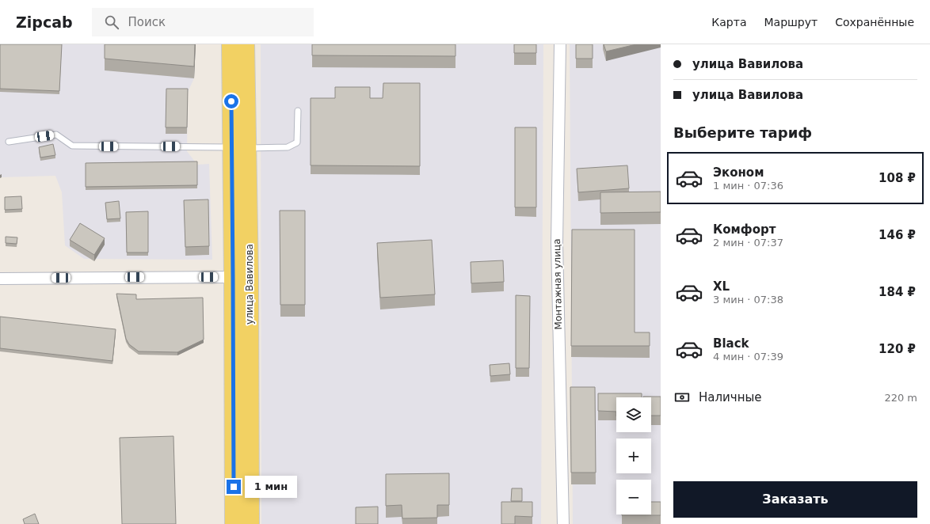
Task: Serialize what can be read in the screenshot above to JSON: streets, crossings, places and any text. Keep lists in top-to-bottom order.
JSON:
{
  "streets": {
    "main road": ["улица Вавилова"],
    "street": ["Монтажная улица"]
  },
  "page": {
    "header": "Zipcab",
    "search": "Поиск",
    "nav": ["Карта", "Маршрут", "Сохранённые"],
    "banner": ["улица Вавилова", "улица Вавилова"],
    "heading": "Выберите тариф",
    "list": [
      {
        "name": "Эконом",
        "note": "1 мин · 07:36",
        "value": "108 ₽"
      },
      {
        "name": "Комфорт",
        "note": "2 мин · 07:37",
        "value": "146 ₽"
      },
      {
        "name": "XL",
        "note": "3 мин · 07:38",
        "value": "184 ₽"
      },
      {
        "name": "Black",
        "note": "4 мин · 07:39",
        "value": "120 ₽"
      }
    ],
    "pay": ["Наличные", "220 m"],
    "map_buttons": ["+", "−"],
    "buttons": "Заказать",
    "bubble": "1 мин"
  }
}
